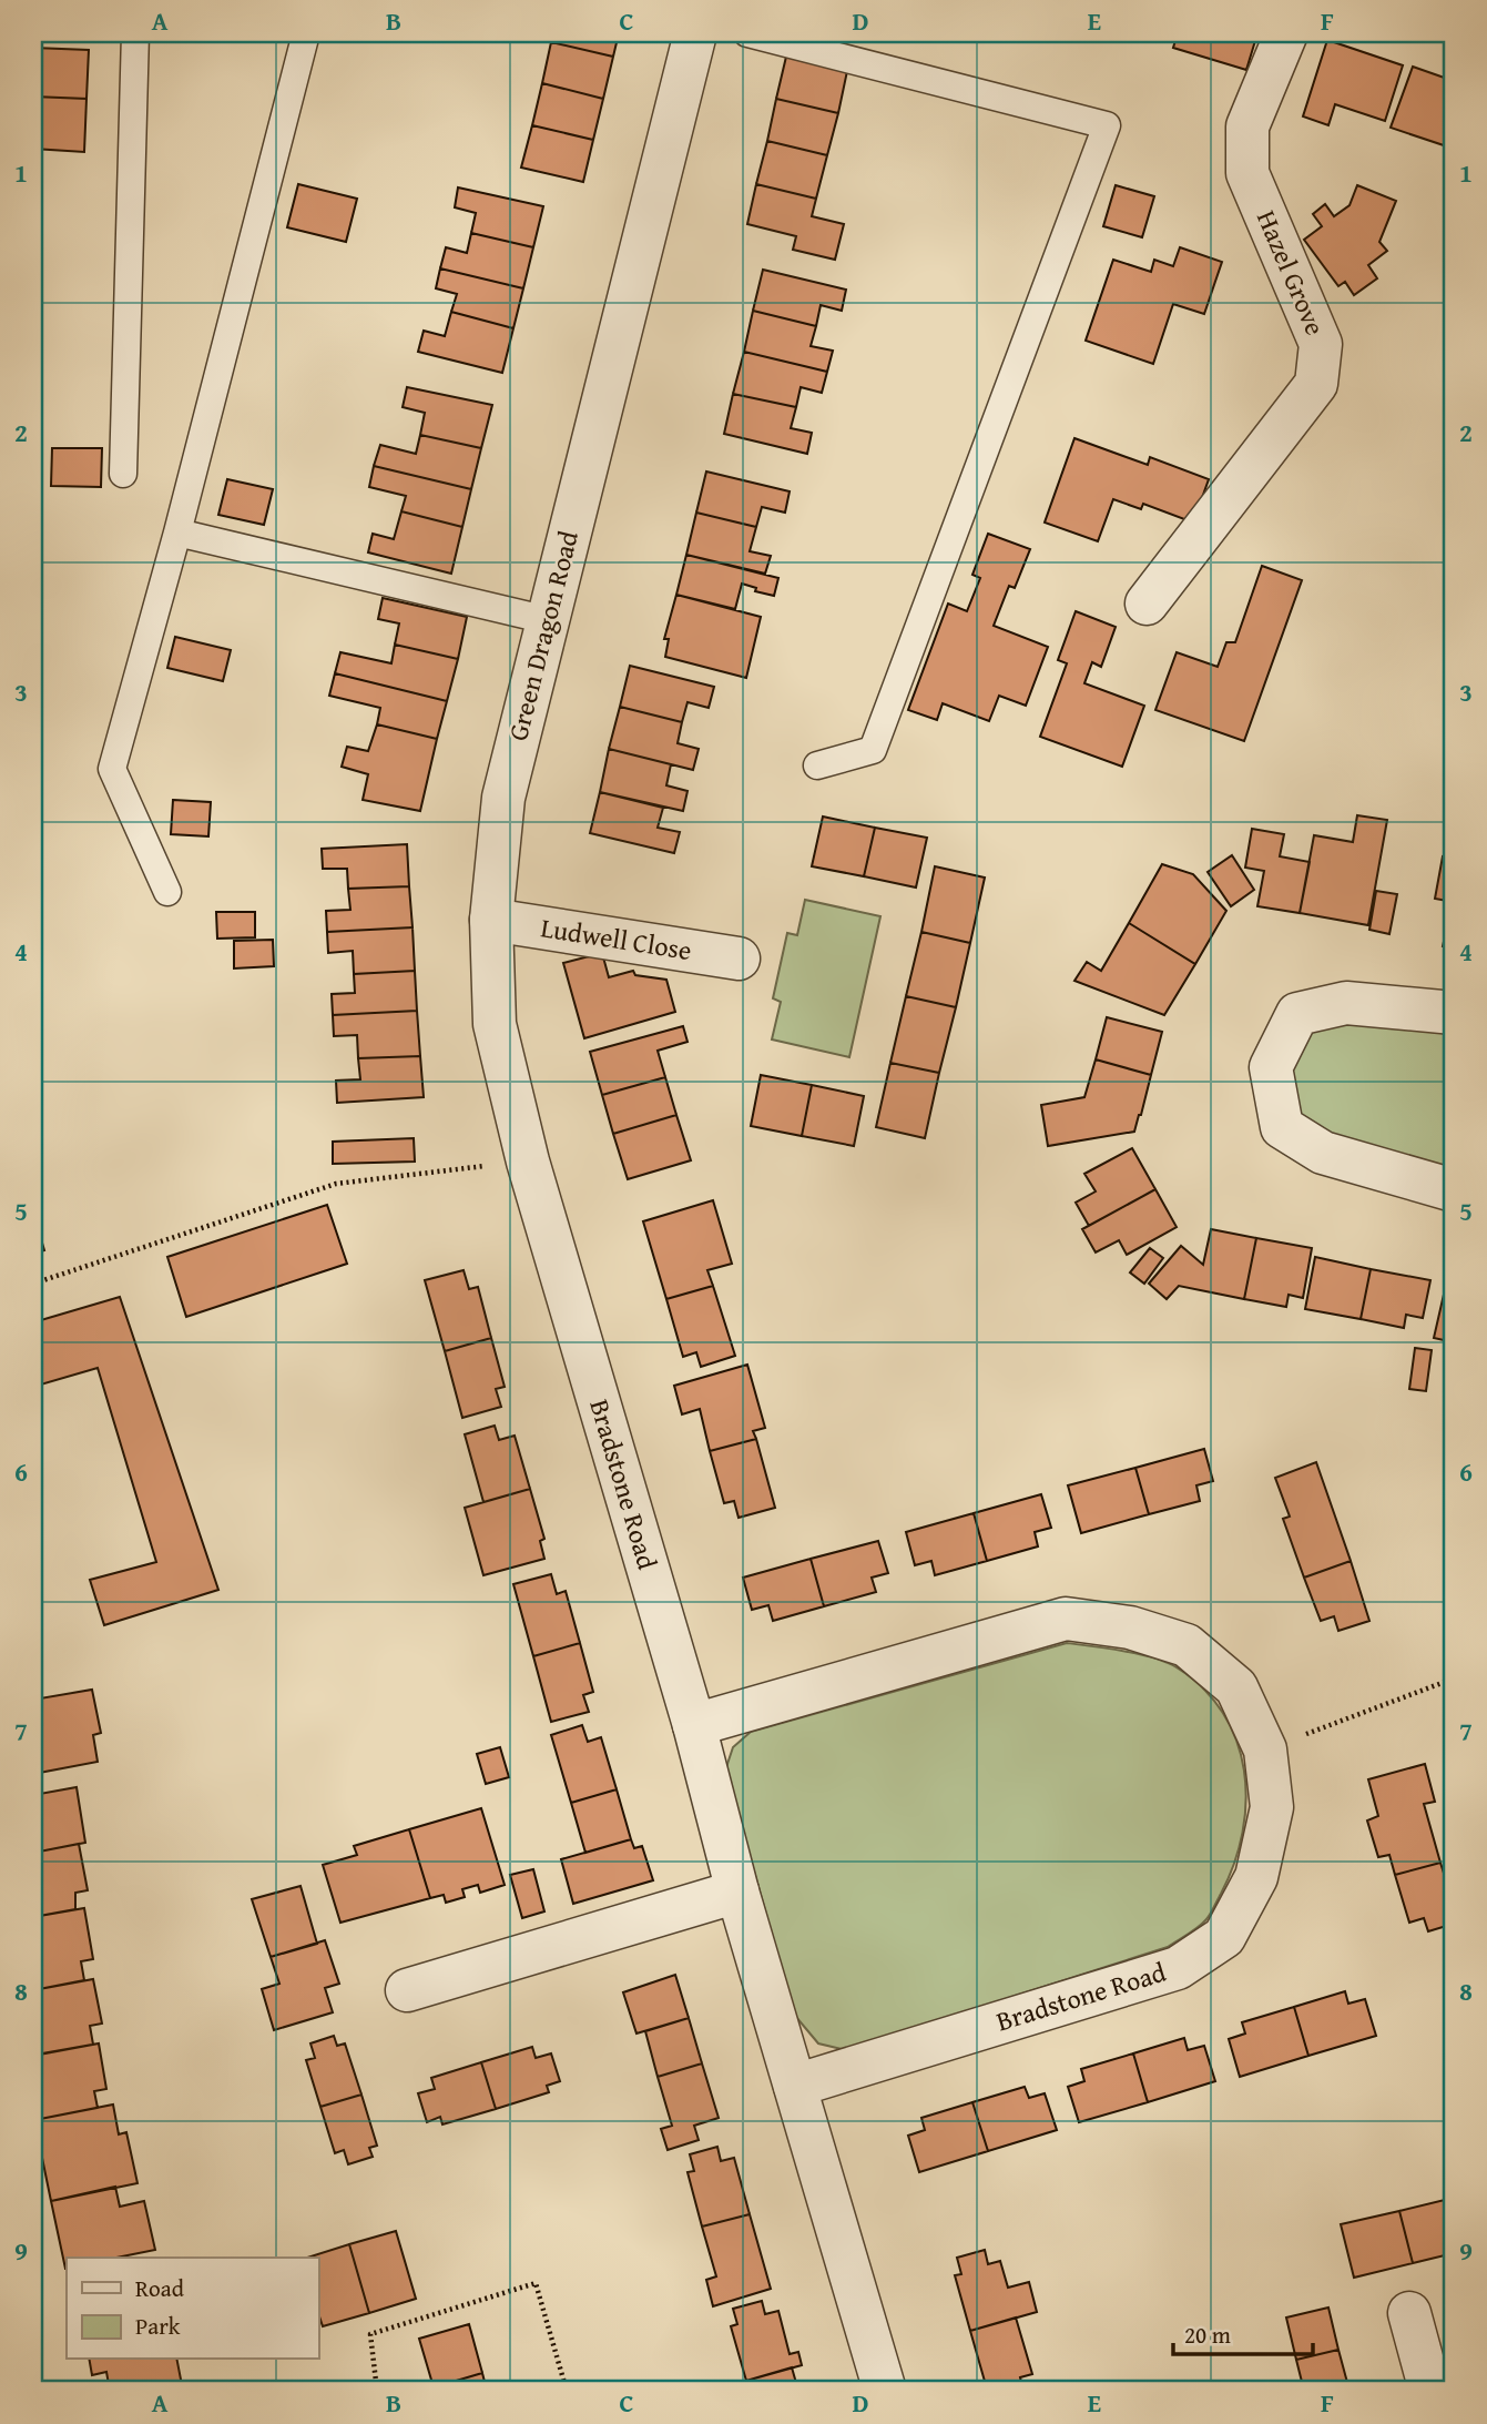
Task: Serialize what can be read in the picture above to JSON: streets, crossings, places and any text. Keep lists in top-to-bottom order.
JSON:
{
  "streets": {
    "street": [
      "Hazel Grove",
      "Green Dragon Road",
      "Ludwell Close",
      "Bradstone Road"
    ]
  },
  "crossings": [
    ["Green Dragon Road", "Ludwell Close"],
    ["Green Dragon Road", "Bradstone Road"]
  ],
  "legend": ["Road", "Park"],
  "scale_bar": "20 m",
  "grid": {
    "columns": [
      "A",
      "B",
      "C",
      "D",
      "E",
      "F"
    ],
    "rows": [
      "1",
      "2",
      "3",
      "4",
      "5",
      "6",
      "7",
      "8",
      "9"
    ]
  }
}
